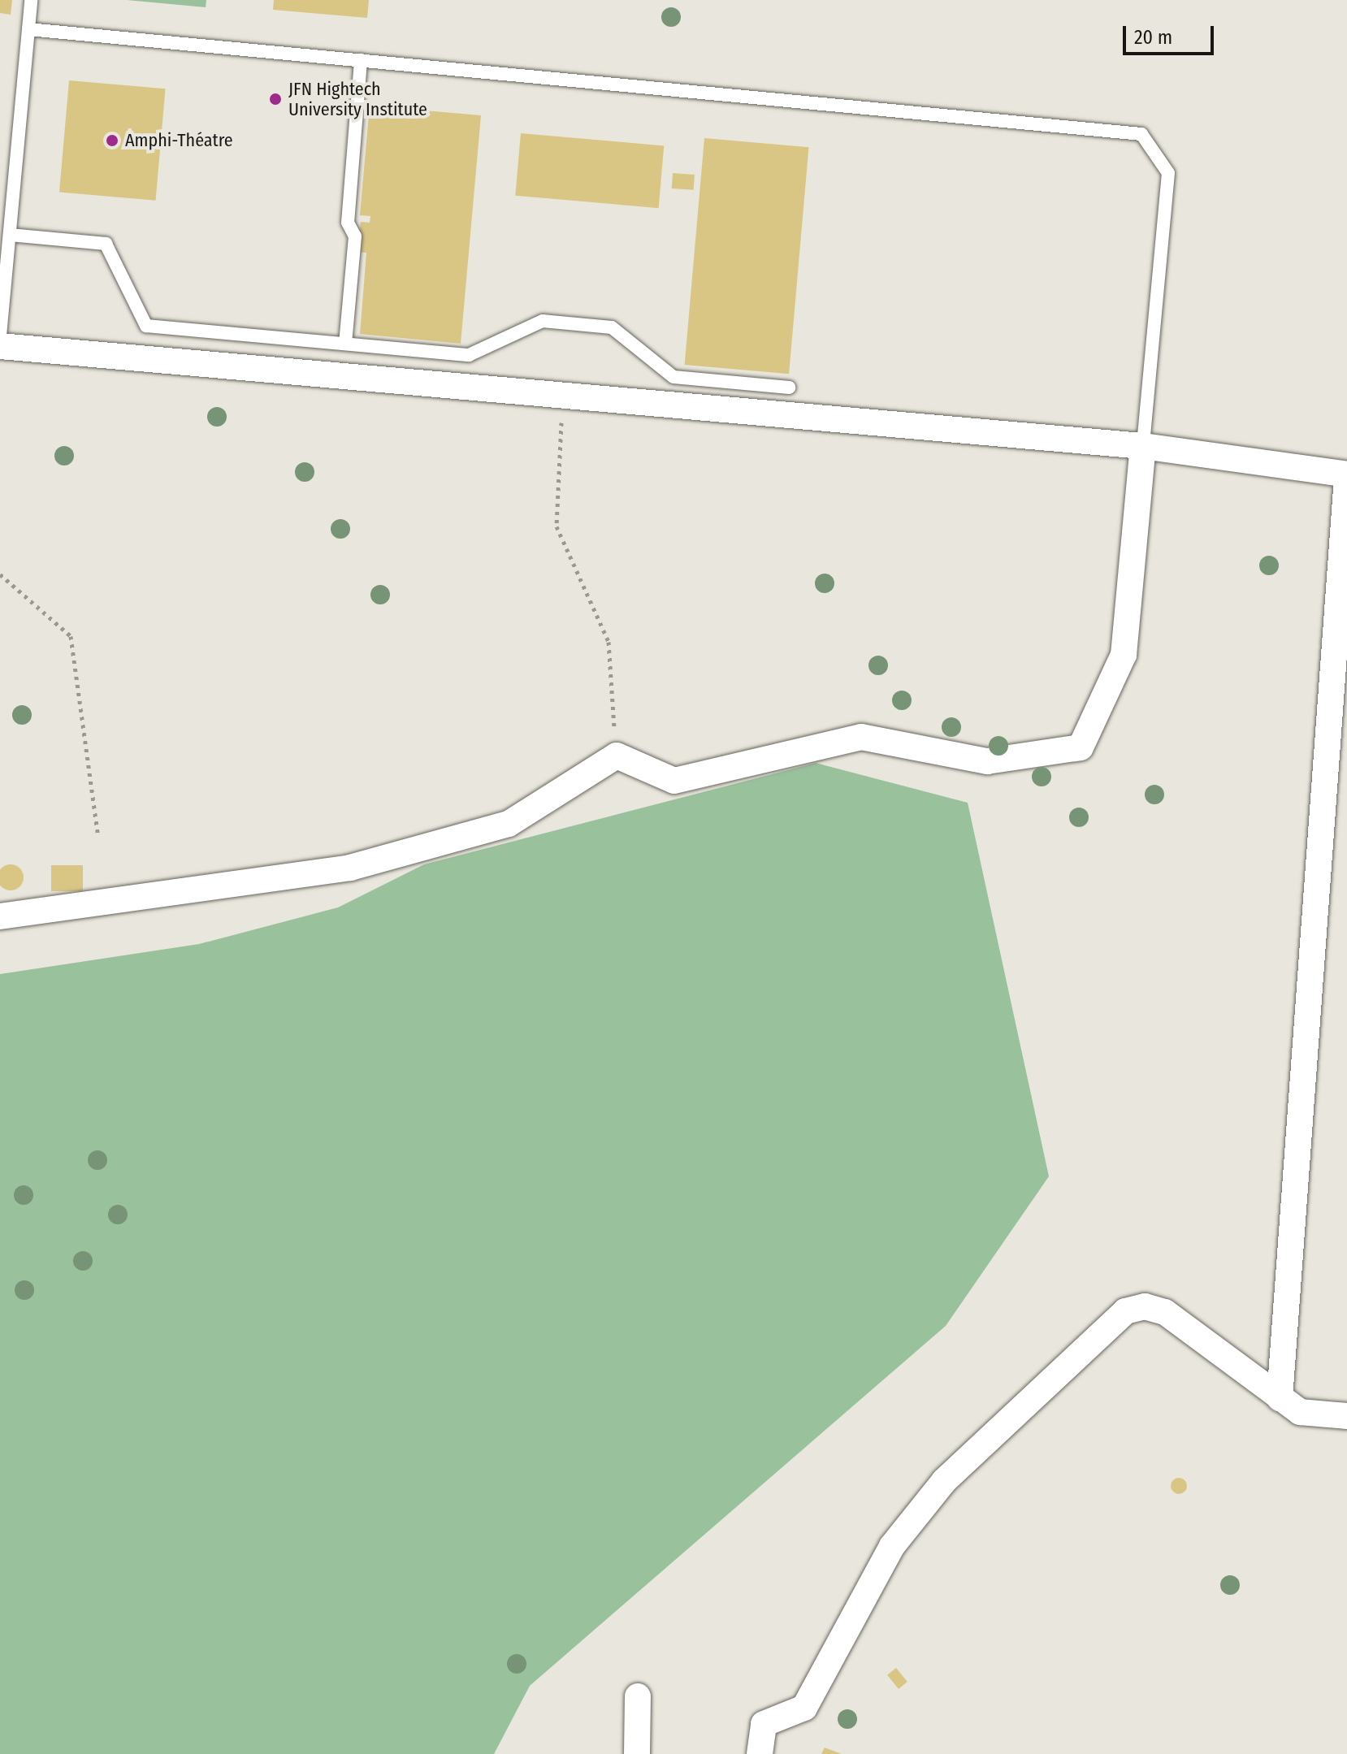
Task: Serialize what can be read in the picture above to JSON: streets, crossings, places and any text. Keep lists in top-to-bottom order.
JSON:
{
  "places": ["JFN Hightech University Institute", "Amphi-Théatre"],
  "scale_bar": "20 m"
}
